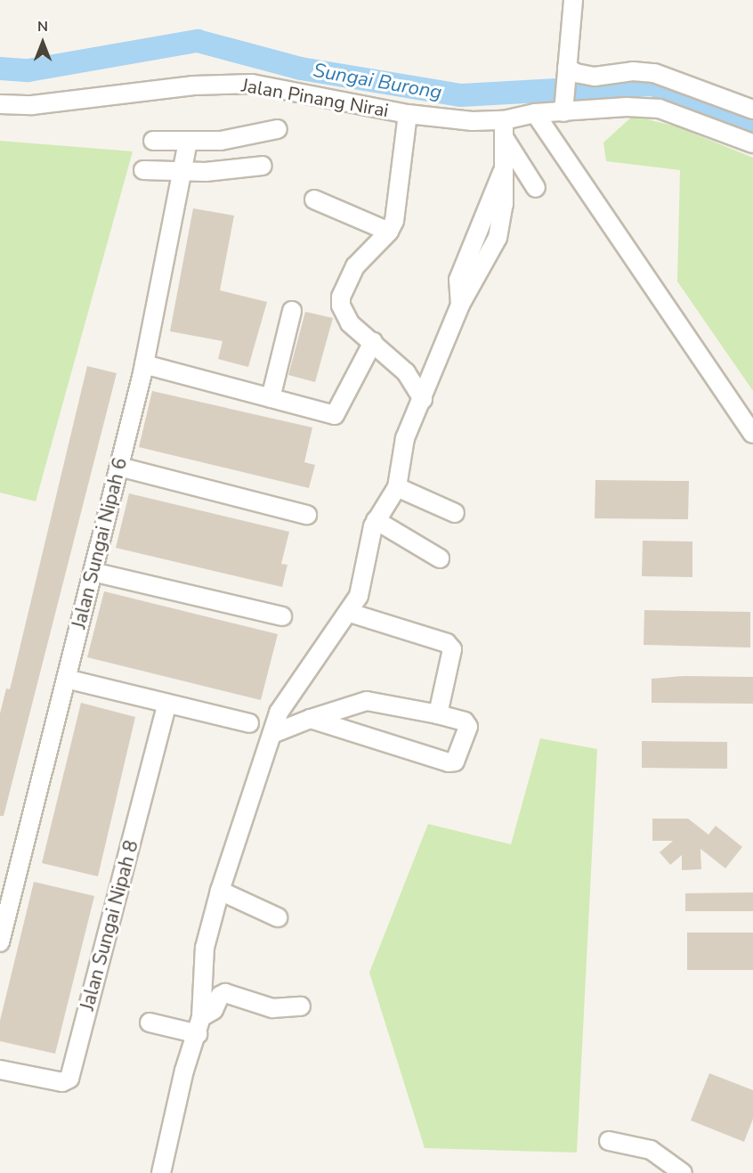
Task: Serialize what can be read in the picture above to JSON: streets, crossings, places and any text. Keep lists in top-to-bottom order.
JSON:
{
  "streets": {
    "street": ["Jalan Pinang Nirai", "Jalan Sungai Nipah 6", "Jalan Sungai Nipah 8"]
  },
  "water": ["Sungai Burong"],
  "north": "top"
}
